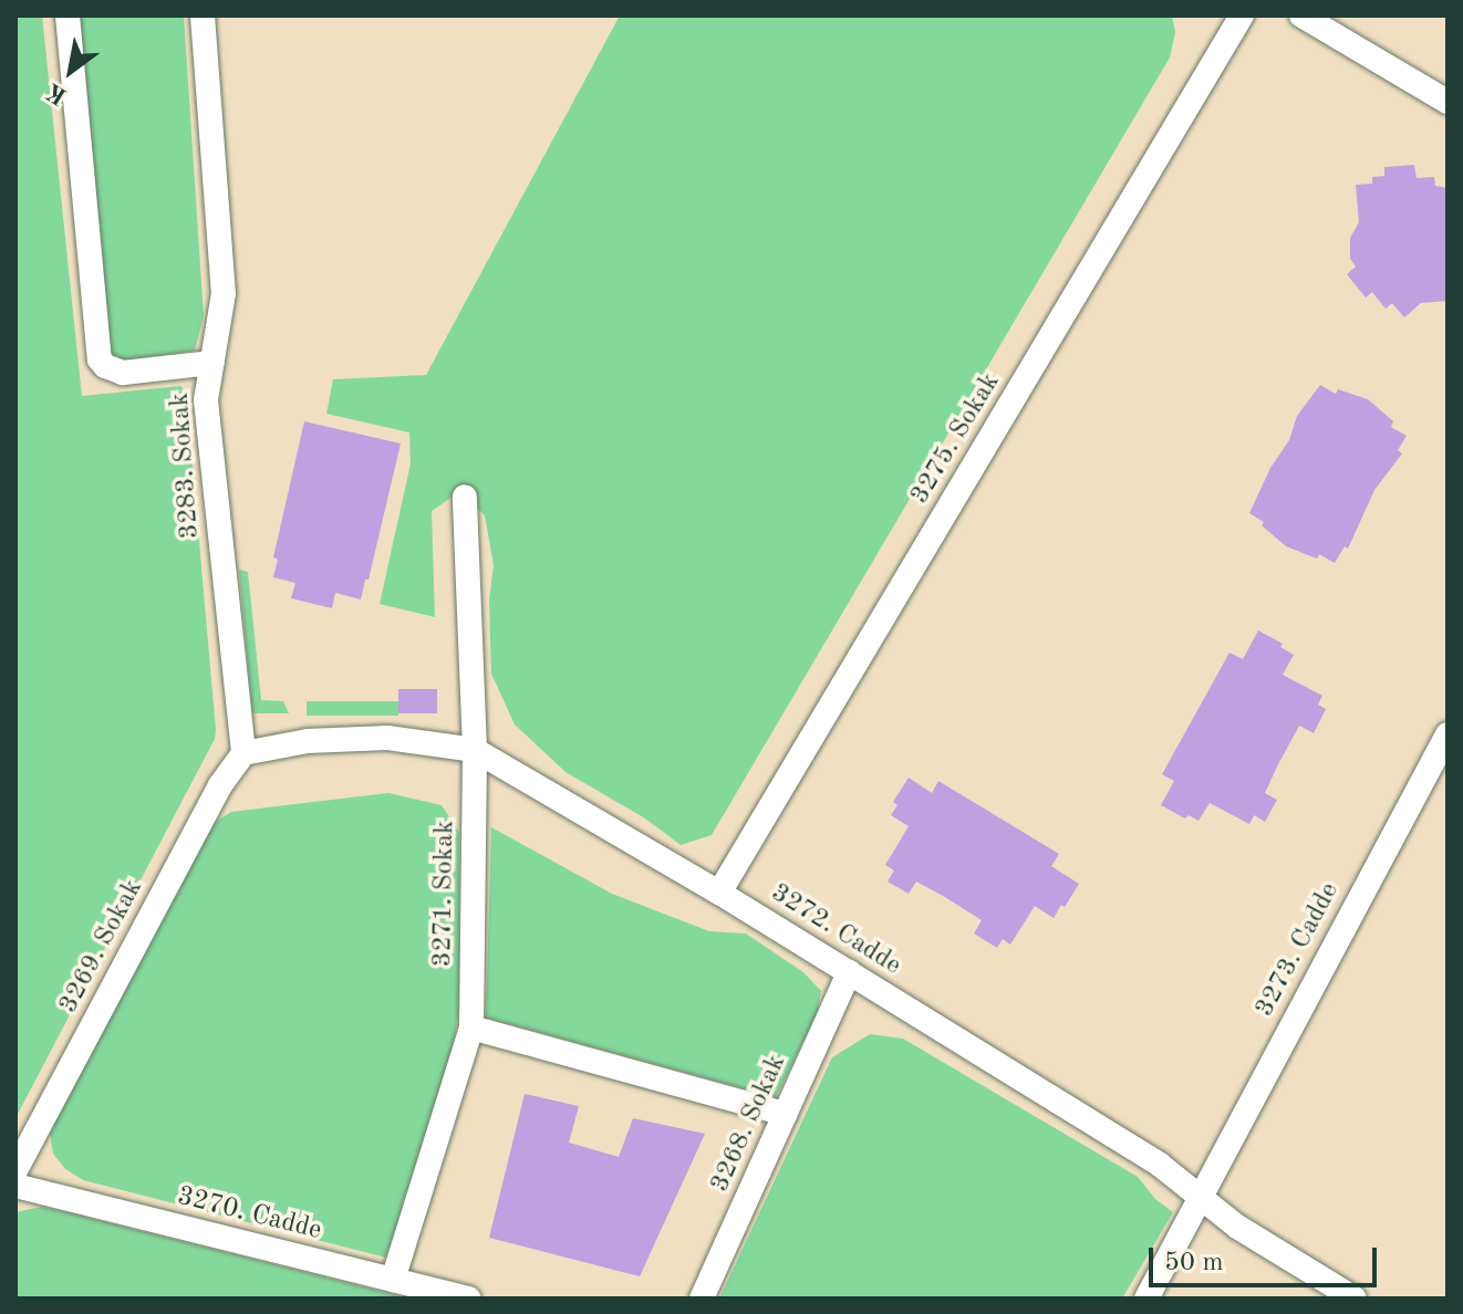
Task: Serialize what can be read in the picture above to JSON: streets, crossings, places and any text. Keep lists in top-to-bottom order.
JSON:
{
  "streets": {
    "street": [
      "3275. Sokak",
      "3283. Sokak",
      "3271. Sokak",
      "3272. Cadde",
      "3269. Sokak",
      "3273. Cadde",
      "3268. Sokak",
      "3270. Cadde"
    ]
  },
  "crossings": [
    ["3275. Sokak", "3272. Cadde"],
    ["3283. Sokak", "3272. Cadde"],
    ["3283. Sokak", "3269. Sokak"],
    ["3271. Sokak", "3272. Cadde"],
    ["3271. Sokak", "3270. Cadde"],
    ["3272. Cadde", "3269. Sokak"],
    ["3272. Cadde", "3273. Cadde"],
    ["3272. Cadde", "3268. Sokak"]
  ],
  "scale_bar": "50 m",
  "north": "bottom left"
}
